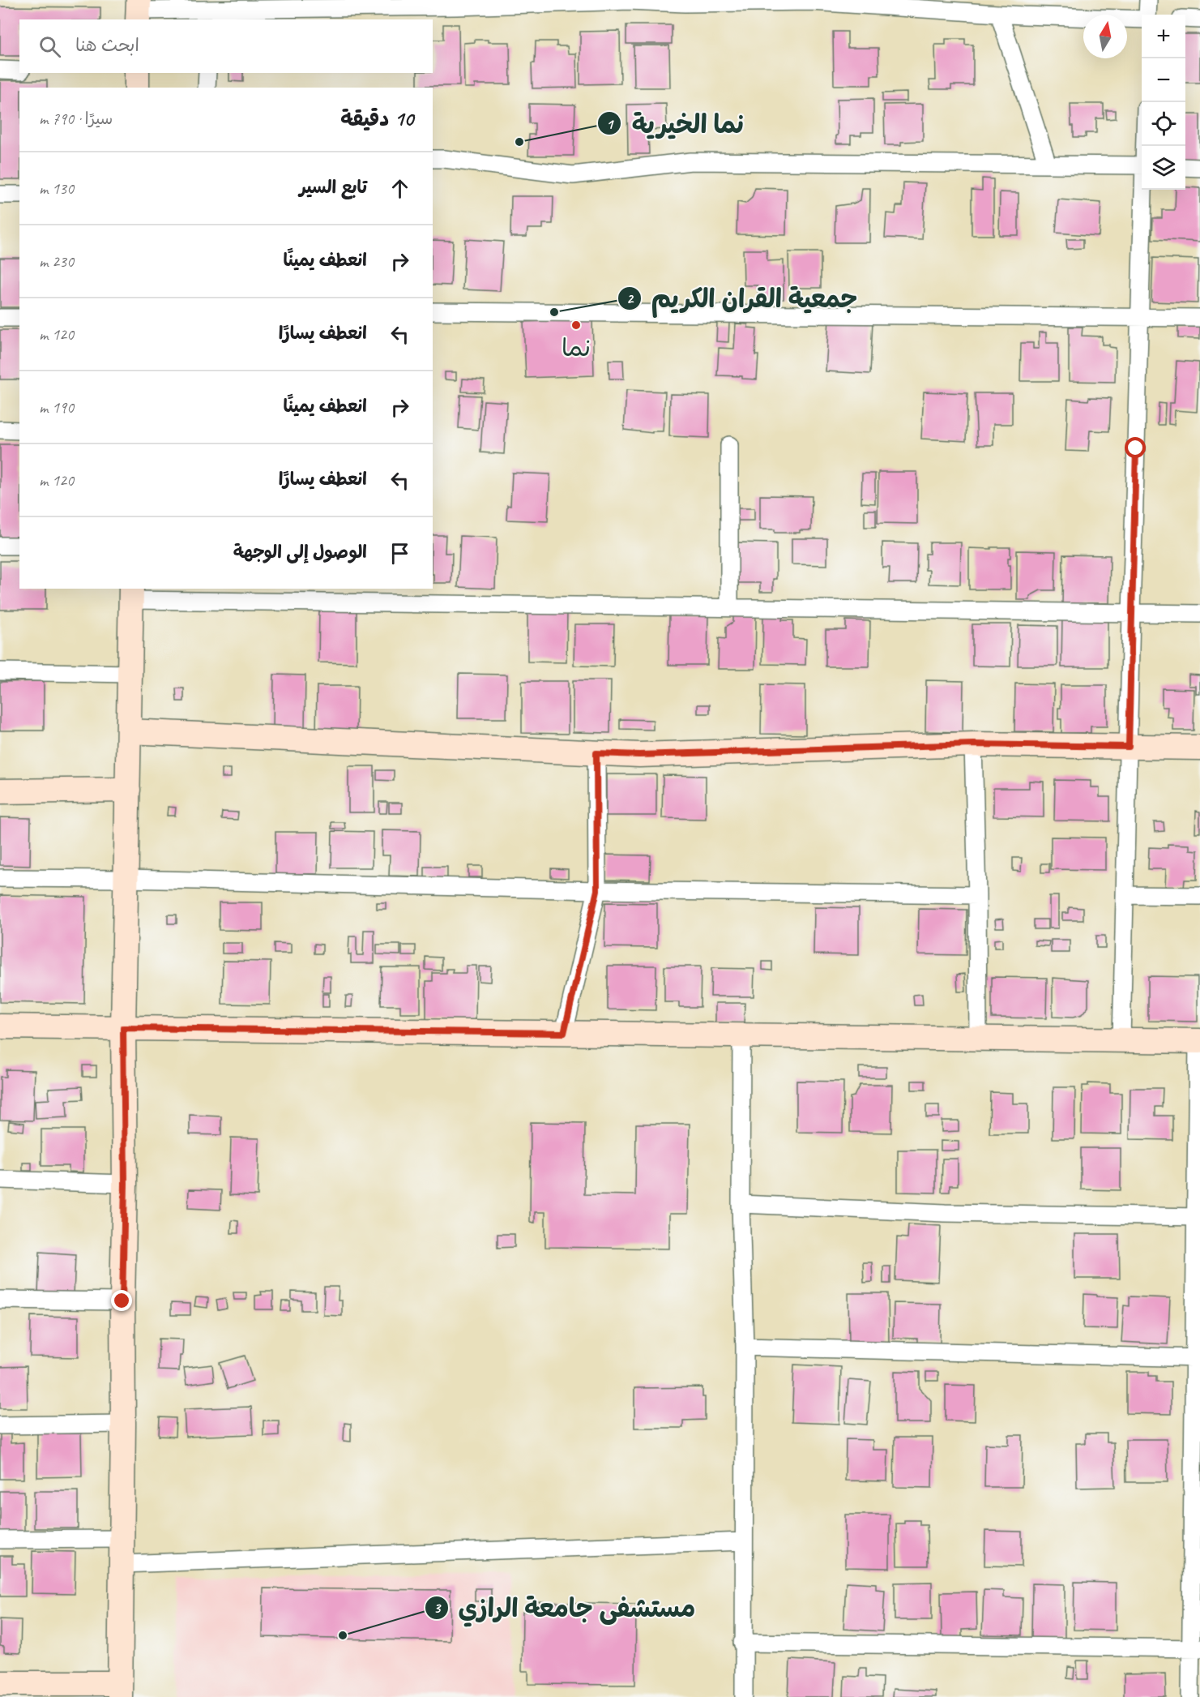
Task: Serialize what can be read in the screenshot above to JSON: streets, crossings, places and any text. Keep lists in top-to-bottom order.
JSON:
{
  "places": [
    "نما الخيرية",
    "جمعية القران الكريم",
    "نما",
    "مستشفى جامعة الرازي"
  ],
  "north": "top",
  "page": {
    "map_buttons": ["+", "−"],
    "search": "ابحث هنا",
    "heading": ["10 دقيقة", "سيرًا · 790 m"],
    "list": [
      ["تابع السير", "130 m"],
      ["انعطف يمينًا", "230 m"],
      ["انعطف يسارًا", "120 m"],
      ["انعطف يمينًا", "190 m"],
      ["انعطف يسارًا", "120 m"],
      "الوصول إلى الوجهة"
    ]
  }
}
